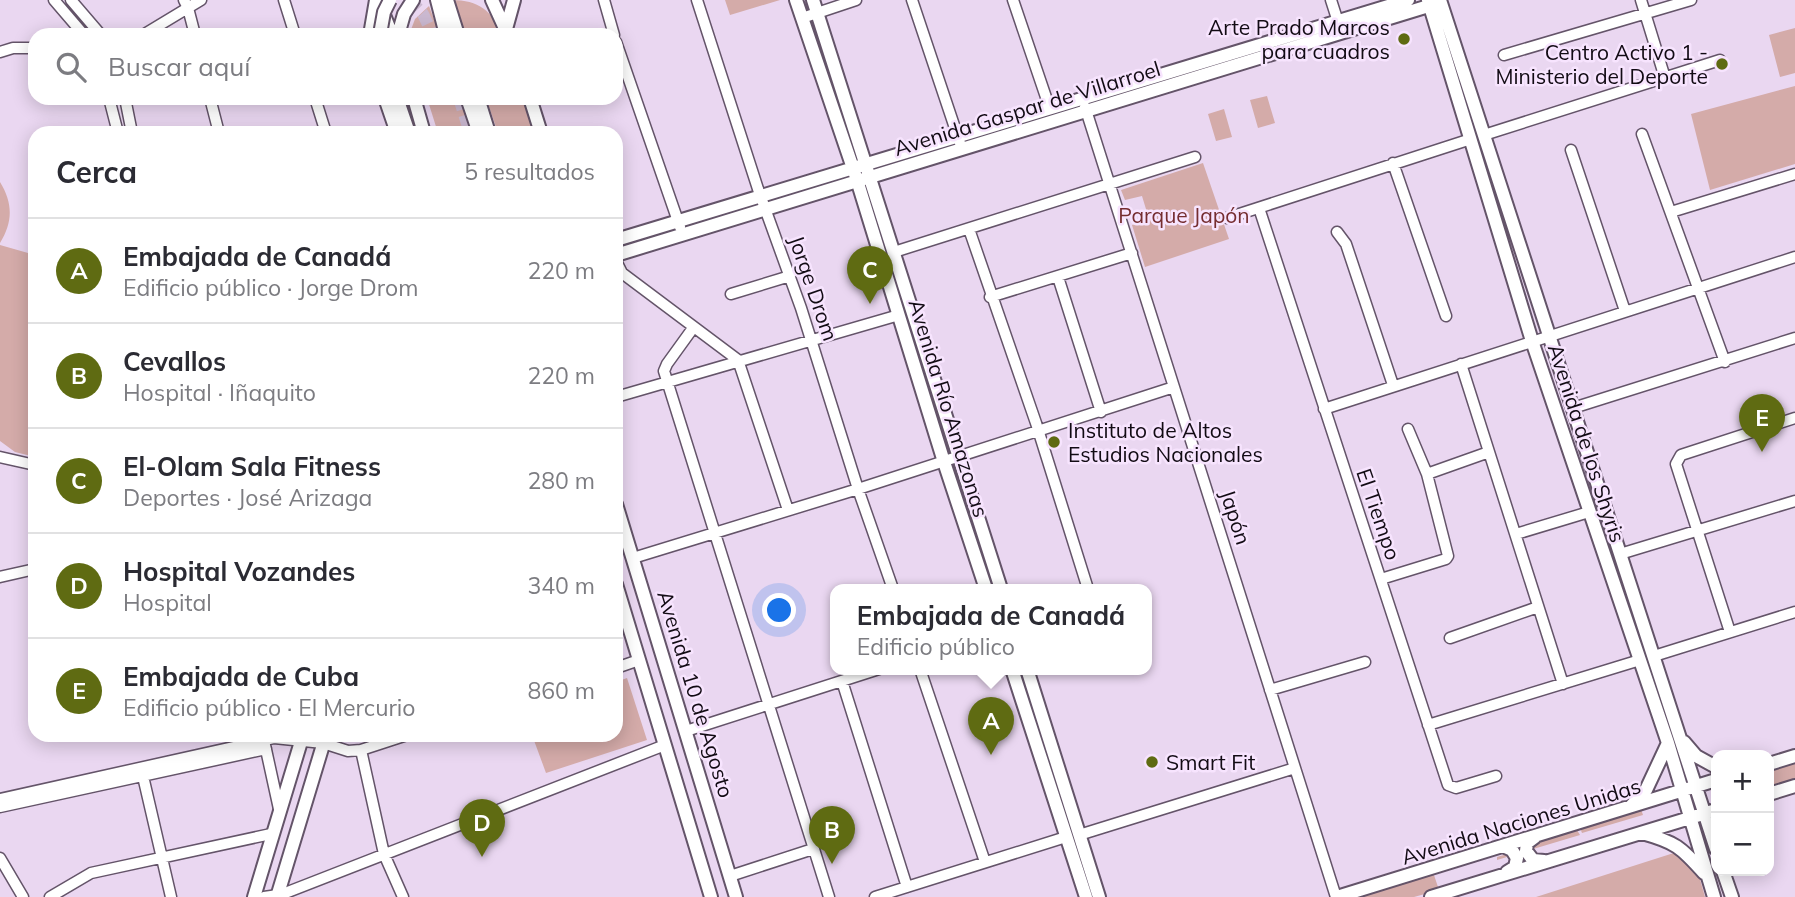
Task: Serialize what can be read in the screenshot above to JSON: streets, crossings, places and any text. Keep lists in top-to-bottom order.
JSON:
{
  "streets": {
    "main road": [
      "Avenida Gaspar de Villarroel",
      "Avenida Río Amazonas",
      "Avenida de los Shyris",
      "Avenida 10 de Agosto",
      "Avenida Naciones Unidas"
    ],
    "street": ["Jorge Drom", "El Tiempo", "Japón"]
  },
  "crossings": [
    ["Avenida Gaspar de Villarroel", "Jorge Drom"],
    ["Avenida Gaspar de Villarroel", "Avenida Río Amazonas"],
    ["Avenida Gaspar de Villarroel", "Avenida de los Shyris"],
    ["Avenida Gaspar de Villarroel", "Japón"],
    ["Avenida de los Shyris", "Avenida Naciones Unidas"],
    ["Japón", "Avenida Naciones Unidas"]
  ],
  "parks": ["Parque Japón"],
  "places": [
    "Arte Prado Marcos para cuadros",
    "Centro Activo 1 - Ministerio del Deporte",
    "Instituto de Altos Estudios Nacionales",
    "Smart Fit"
  ],
  "page": {
    "search": "Buscar aquí",
    "heading": ["Cerca", "5 resultados"],
    "list": [
      {
        "mark": "A",
        "name": "Embajada de Canadá",
        "note": "Edificio público · Jorge Drom",
        "value": "220 m"
      },
      {
        "mark": "B",
        "name": "Cevallos",
        "note": "Hospital · Iñaquito",
        "value": "220 m"
      },
      {
        "mark": "C",
        "name": "El-Olam Sala Fitness",
        "note": "Deportes · José Arizaga",
        "value": "280 m"
      },
      {
        "mark": "D",
        "name": "Hospital Vozandes",
        "note": "Hospital",
        "value": "340 m"
      },
      {
        "mark": "E",
        "name": "Embajada de Cuba",
        "note": "Edificio público · El Mercurio",
        "value": "860 m"
      }
    ],
    "pins": [
      "C",
      "E",
      "A",
      "D",
      "B"
    ],
    "popup": ["Embajada de Canadá", "Edificio público"],
    "map_buttons": ["+", "−"]
  }
}
